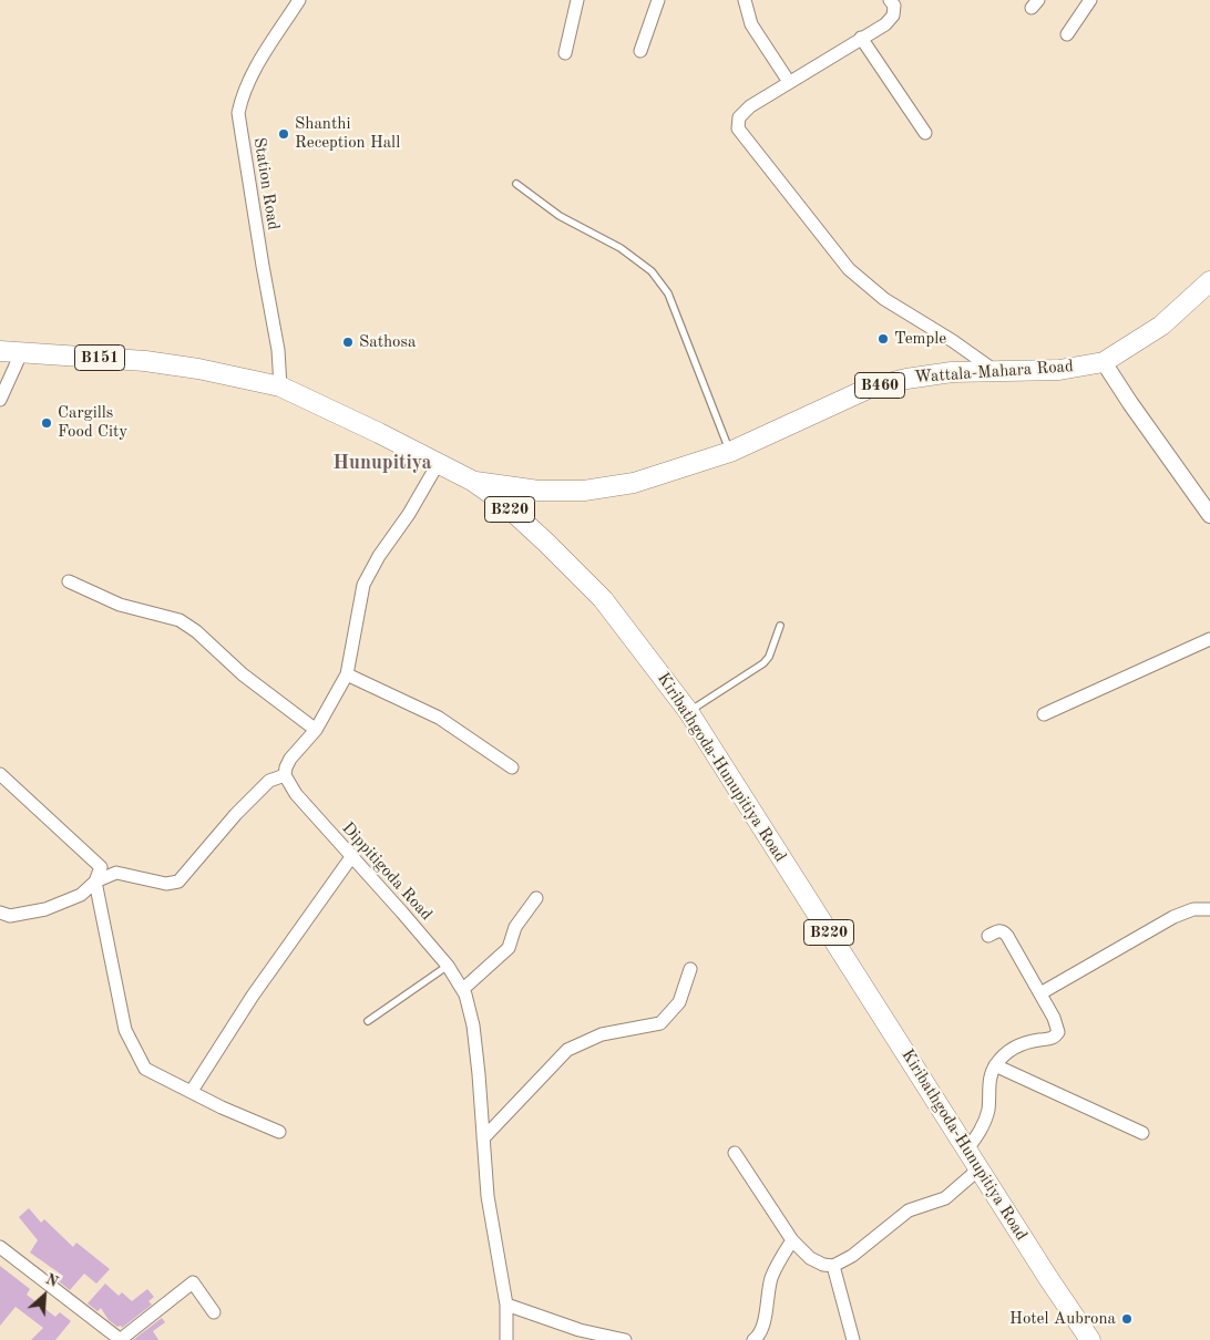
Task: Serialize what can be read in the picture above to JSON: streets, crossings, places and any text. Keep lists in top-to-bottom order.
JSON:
{
  "streets": {
    "main road": [
      "B151",
      "Wattala-Mahara Road",
      "B460",
      "B220",
      "Kiribathgoda-Hunupitiya Road"
    ],
    "street": ["Station Road", "Dippitigoda Road"]
  },
  "crossings": [
    ["Station Road", "Kiribathgoda-Hunupitiya Road"],
    ["Wattala-Mahara Road", "Kiribathgoda-Hunupitiya Road"]
  ],
  "districts": ["Hunupitiya"],
  "places": [
    "Shanthi Reception Hall",
    "Temple",
    "Sathosa",
    "Cargills Food City",
    "Hotel Aubrona"
  ],
  "north": "top right"
}
